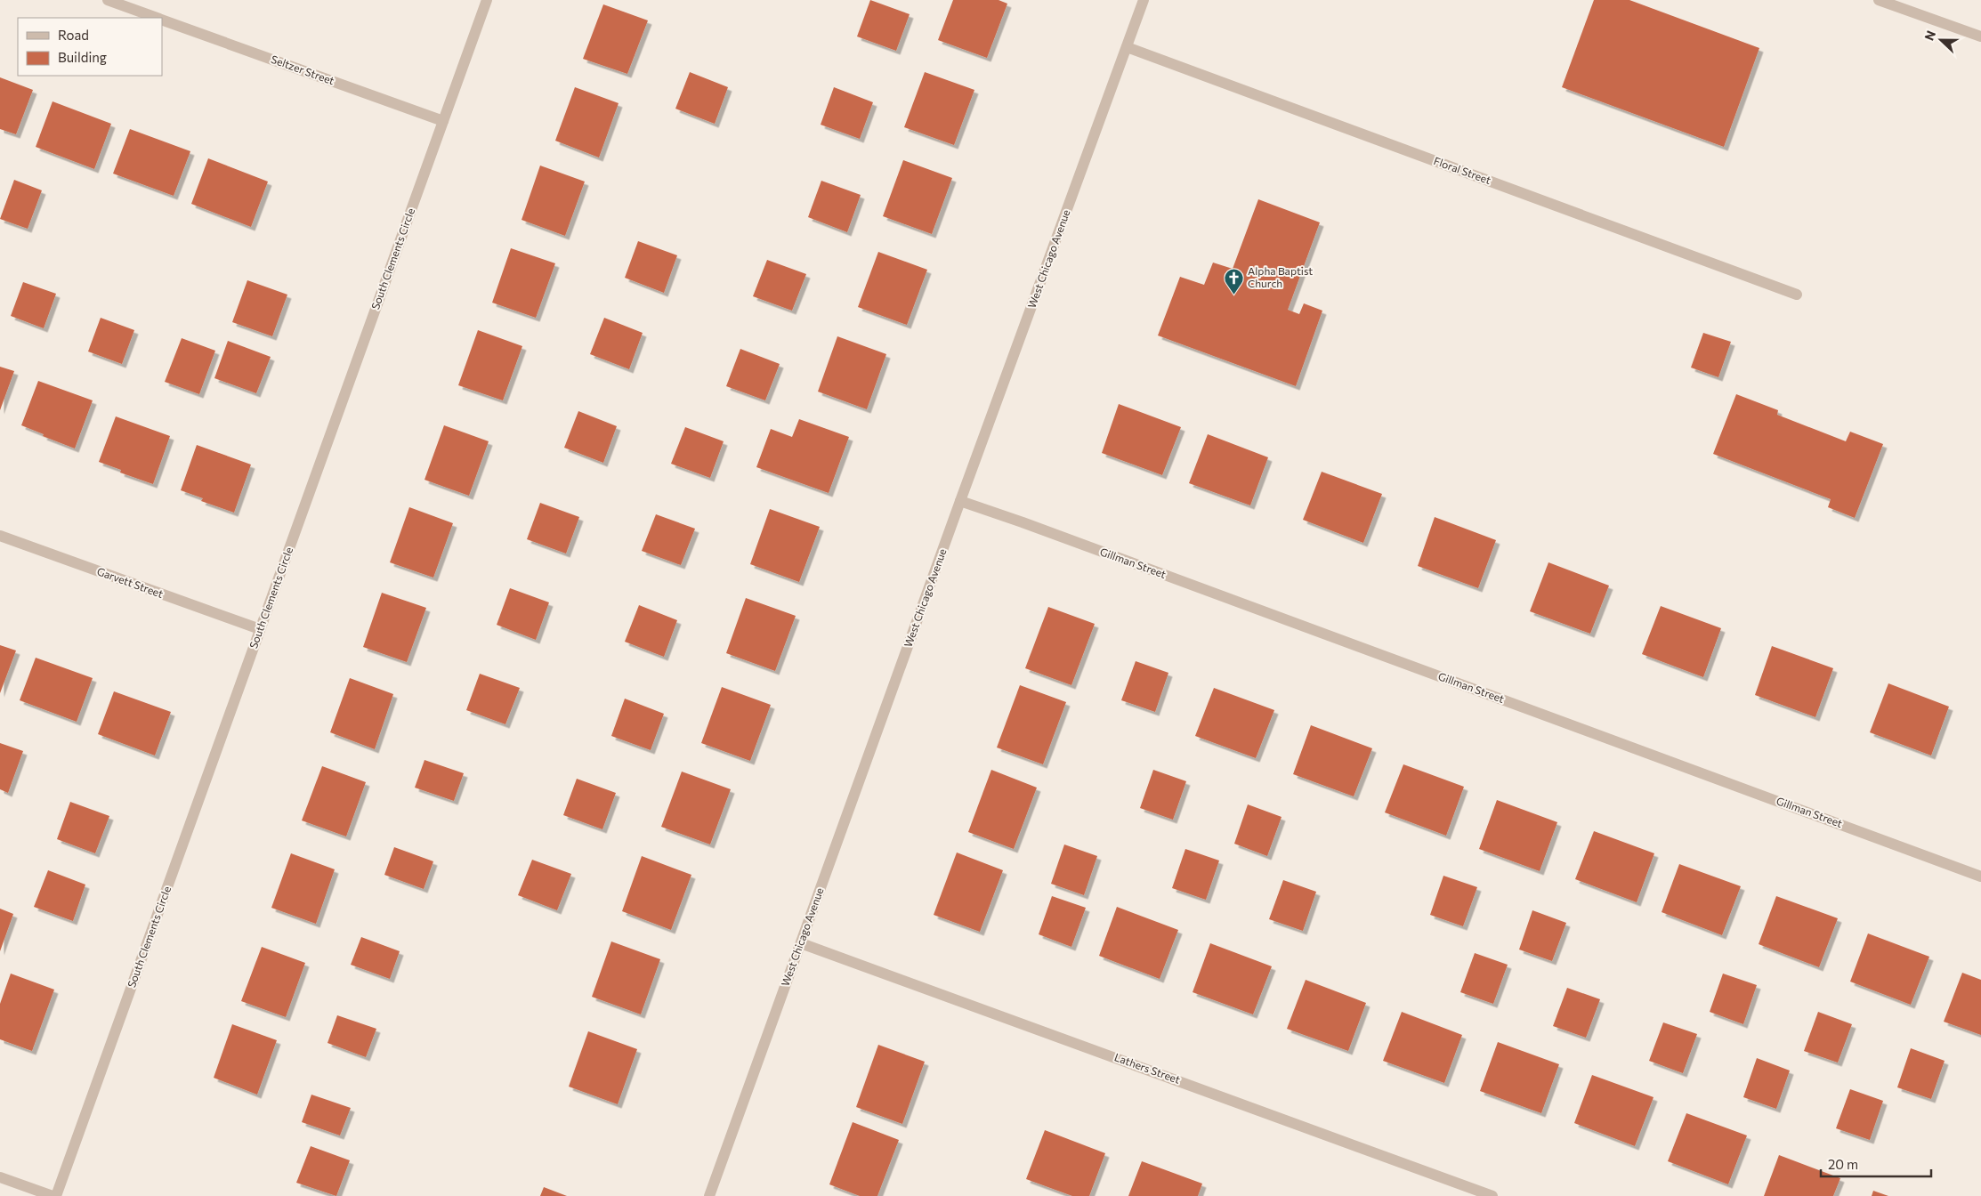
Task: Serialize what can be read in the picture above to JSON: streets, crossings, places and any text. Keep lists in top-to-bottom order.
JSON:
{
  "streets": {
    "street": [
      "Seltzer Street",
      "Floral Street",
      "South Clements Circle",
      "West Chicago Avenue",
      "Gillman Street",
      "Garvett Street",
      "Lathers Street"
    ]
  },
  "crossings": [
    ["Seltzer Street", "South Clements Circle"],
    ["Floral Street", "West Chicago Avenue"],
    ["South Clements Circle", "Garvett Street"],
    ["West Chicago Avenue", "Gillman Street"],
    ["West Chicago Avenue", "Lathers Street"]
  ],
  "places": {
    "church": ["Alpha Baptist Church"]
  },
  "legend": ["Road", "Building"],
  "scale_bar": "20 m",
  "north": "left"
}
